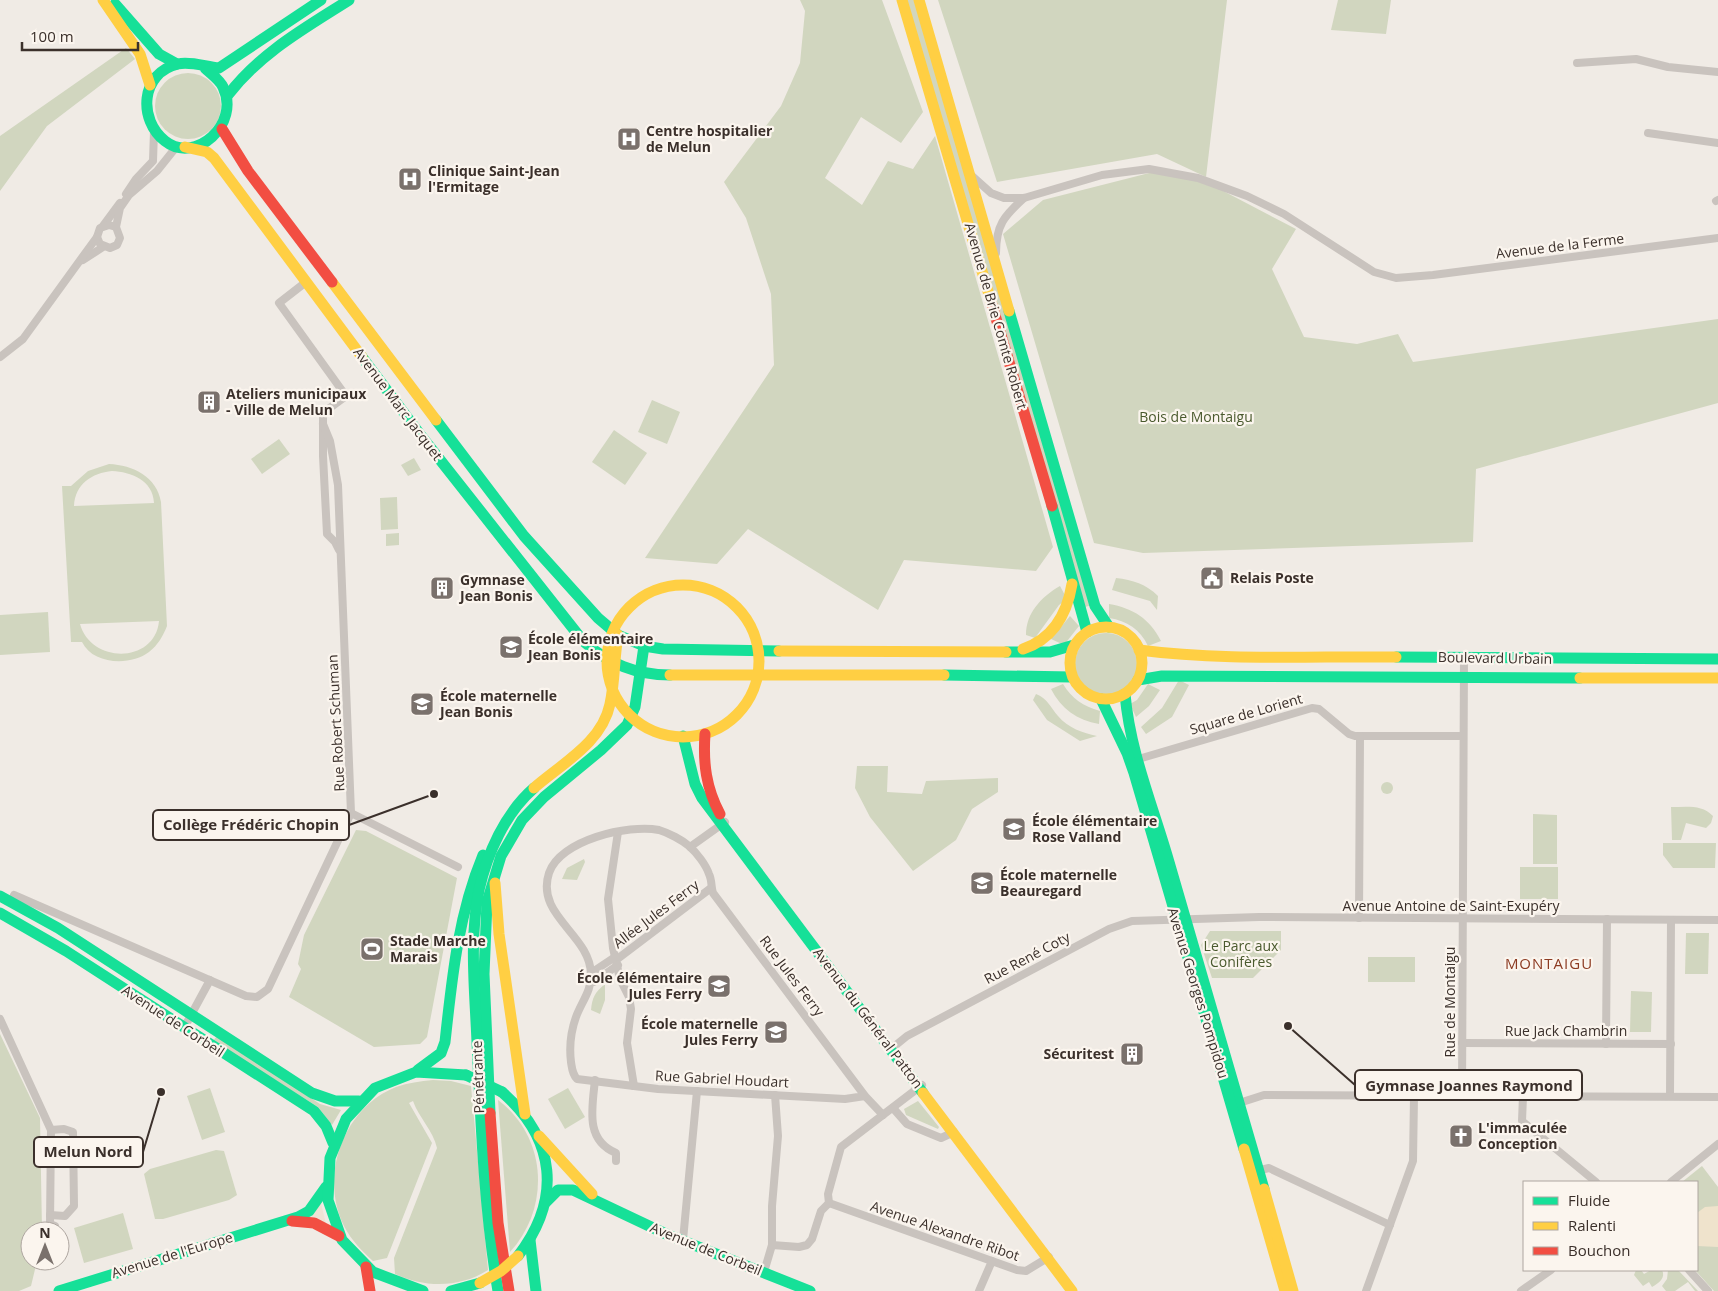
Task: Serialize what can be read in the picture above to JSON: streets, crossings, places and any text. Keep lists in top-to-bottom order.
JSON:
{
  "streets": {
    "main road": [
      "Avenue de Brie Comte Robert",
      "Avenue Marc Jacquet",
      "Boulevard Urbain",
      "Avenue Georges Pompidou",
      "Avenue du Général Patton",
      "Avenue de Corbeil",
      "Pénétrante",
      "Avenue de l'Europe"
    ],
    "street": [
      "Avenue de la Ferme",
      "Square de Lorient",
      "Rue Robert Schuman",
      "Avenue Antoine de Saint-Exupéry",
      "Allée Jules Ferry",
      "Rue René Coty",
      "Rue Jules Ferry",
      "Rue de Montaigu",
      "Rue Jack Chambrin",
      "Rue Gabriel Houdart",
      "Avenue Alexandre Ribot"
    ]
  },
  "crossings": [
    ["Avenue de Brie Comte Robert", "Avenue Marc Jacquet"],
    ["Avenue de Brie Comte Robert", "Boulevard Urbain"],
    ["Avenue de Brie Comte Robert", "Avenue Georges Pompidou"],
    ["Avenue Marc Jacquet", "Boulevard Urbain"],
    ["Avenue Marc Jacquet", "Avenue Georges Pompidou"],
    ["Avenue Marc Jacquet", "Pénétrante"],
    ["Boulevard Urbain", "Avenue Georges Pompidou"],
    ["Boulevard Urbain", "Rue de Montaigu"],
    ["Square de Lorient", "Avenue Georges Pompidou"],
    ["Avenue Antoine de Saint-Exupéry", "Rue René Coty"],
    ["Avenue Antoine de Saint-Exupéry", "Avenue Georges Pompidou"],
    ["Avenue Antoine de Saint-Exupéry", "Rue de Montaigu"],
    ["Allée Jules Ferry", "Rue Jules Ferry"],
    ["Rue René Coty", "Avenue Georges Pompidou"],
    ["Rue René Coty", "Avenue du Général Patton"],
    ["Rue Jules Ferry", "Rue Gabriel Houdart"],
    ["Rue de Montaigu", "Rue Jack Chambrin"],
    ["Avenue du Général Patton", "Avenue Alexandre Ribot"]
  ],
  "districts": ["MONTAIGU"],
  "parks": ["Bois de Montaigu", "Le Parc aux Conifères"],
  "places": {
    "hospital": ["Centre hospitalier de Melun", "Clinique Saint-Jean l'Ermitage"],
    "building": ["Ateliers municipaux - Ville de Melun", "Gymnase Jean Bonis", "Sécuritest"],
    "public building": ["Relais Poste"],
    "school or university": [
      "École élémentaire Jean Bonis",
      "École maternelle Jean Bonis",
      "École élémentaire Rose Valland",
      "École maternelle Beauregard",
      "École élémentaire Jules Ferry",
      "École maternelle Jules Ferry"
    ],
    "other": ["Collège Frédéric Chopin", "Gymnase Joannes Raymond", "Melun Nord"],
    "sports": ["Stade Marche Marais"],
    "church": ["L'immaculée Conception"]
  },
  "legend": ["Fluide", "Ralenti", "Bouchon"],
  "scale_bar": "100 m",
  "north": "top"
}
